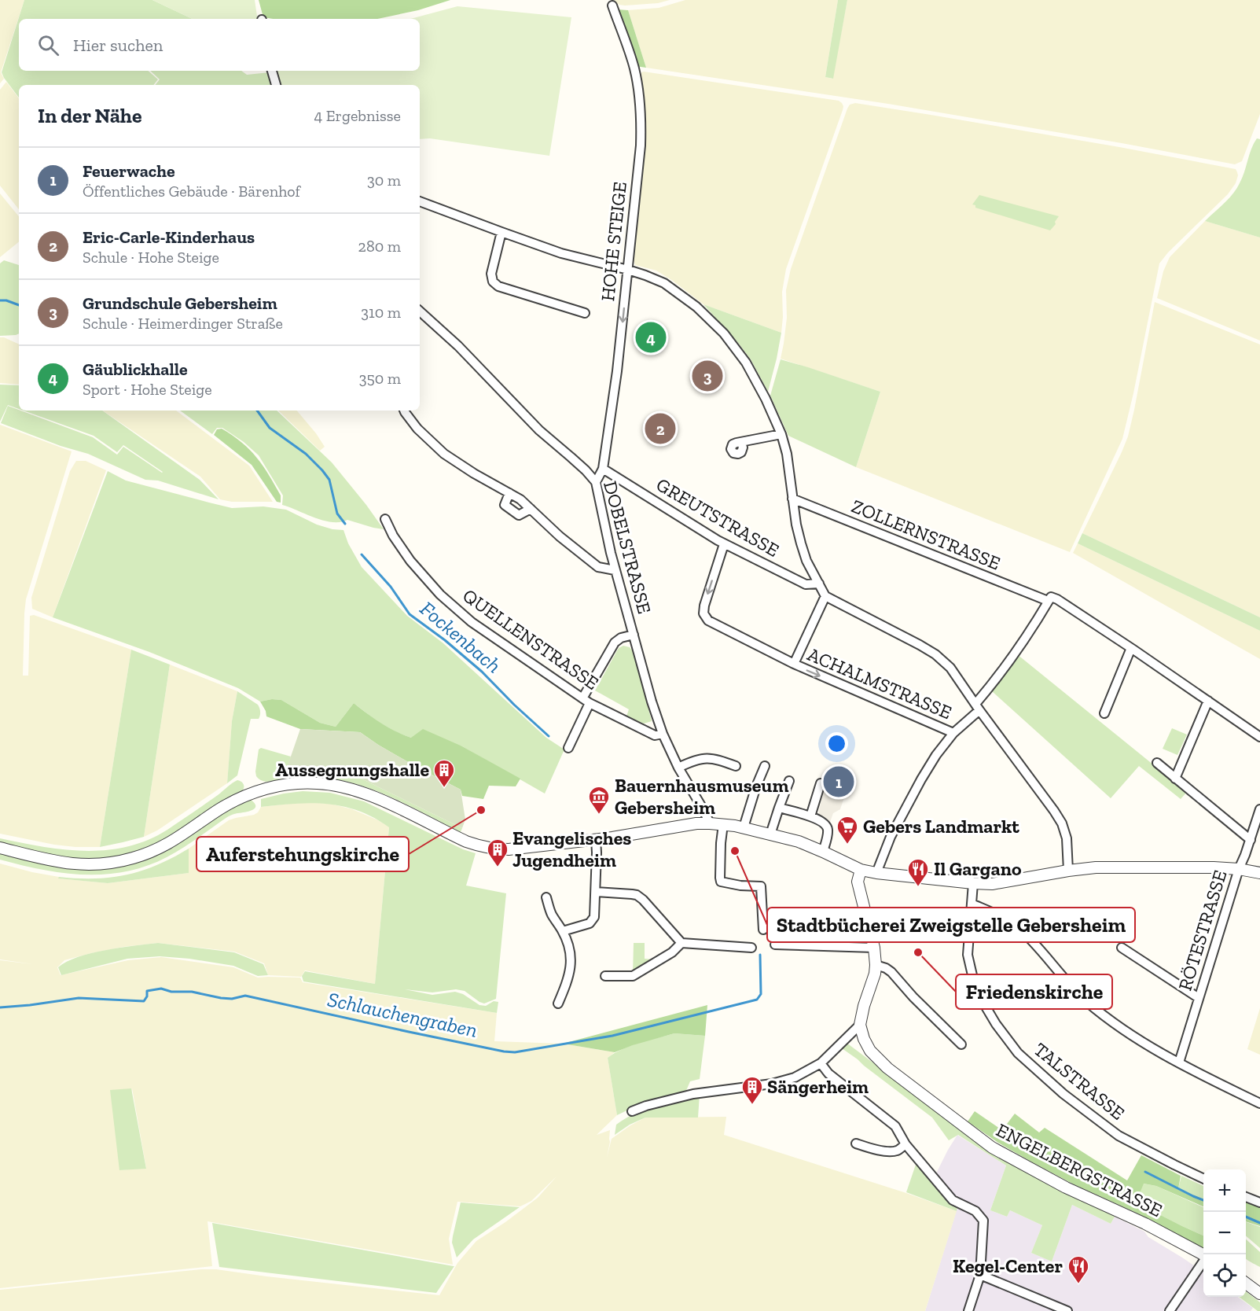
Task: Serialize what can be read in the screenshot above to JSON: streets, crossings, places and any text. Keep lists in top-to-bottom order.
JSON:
{
  "streets": {
    "street": [
      "HOHE STEIGE",
      "GREUTSTRASSE",
      "ZOLLERNSTRASSE",
      "DOBELSTRASSE",
      "QUELLENSTRASSE",
      "ACHALMSTRASSE",
      "RÖTESTRASSE",
      "TALSTRASSE",
      "ENGELBERGSTRASSE"
    ]
  },
  "crossings": [
    ["HOHE STEIGE", "GREUTSTRASSE"],
    ["HOHE STEIGE", "DOBELSTRASSE"],
    ["GREUTSTRASSE", "ACHALMSTRASSE"],
    ["DOBELSTRASSE", "QUELLENSTRASSE"]
  ],
  "one_way": ["HOHE STEIGE"],
  "water": ["Fockenbach", "Schlauchengraben"],
  "places": {
    "building": ["Aussegnungshalle", "Evangelisches Jugendheim", "Sängerheim"],
    "other": ["Auferstehungskirche", "Stadtbücherei Zweigstelle Gebersheim", "Friedenskirche"],
    "museum": ["Bauernhausmuseum Gebersheim"],
    "supermarket": ["Gebers Landmarkt"],
    "restaurant": ["Il Gargano", "Kegel-Center"]
  },
  "page": {
    "search": "Hier suchen",
    "heading": ["In der Nähe", "4 Ergebnisse"],
    "list": [
      {
        "mark": "1",
        "name": "Feuerwache",
        "note": "Öffentliches Gebäude · Bärenhof",
        "value": "30 m"
      },
      {
        "mark": "2",
        "name": "Eric-Carle-Kinderhaus",
        "note": "Schule · Hohe Steige",
        "value": "280 m"
      },
      {
        "mark": "3",
        "name": "Grundschule Gebersheim",
        "note": "Schule · Heimerdinger Straße",
        "value": "310 m"
      },
      {
        "mark": "4",
        "name": "Gäublickhalle",
        "note": "Sport · Hohe Steige",
        "value": "350 m"
      }
    ],
    "pins": [
      "4",
      "3",
      "2",
      "1"
    ],
    "map_buttons": ["+", "−"]
  }
}
